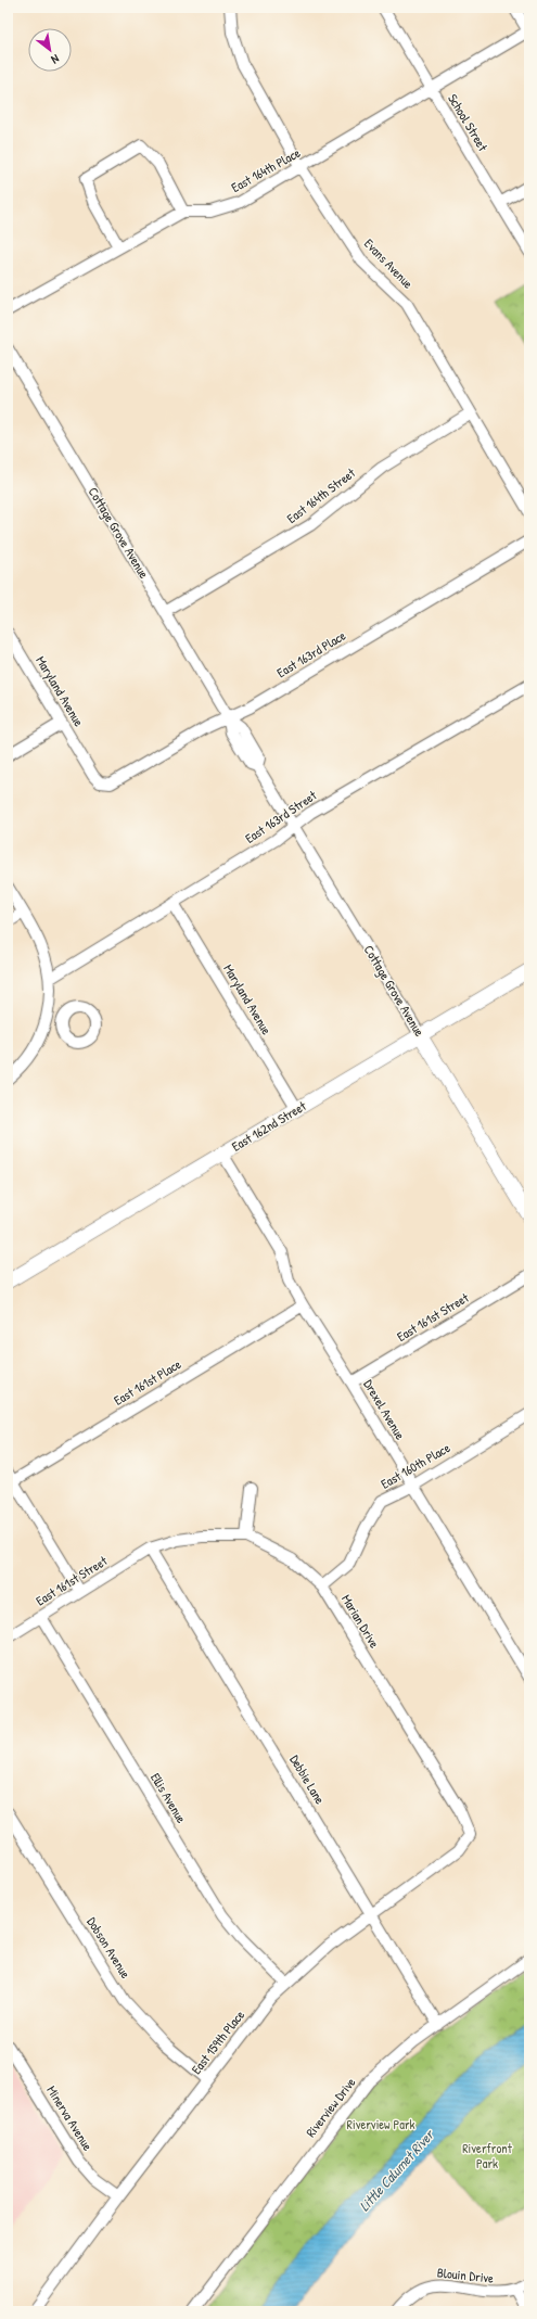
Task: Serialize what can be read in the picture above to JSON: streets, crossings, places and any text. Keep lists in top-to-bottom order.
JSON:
{
  "streets": {
    "main road": ["Cottage Grove Avenue", "East 162nd Street"],
    "street": [
      "School Street",
      "East 164th Place",
      "Evans Avenue",
      "East 164th Street",
      "East 163rd Place",
      "Maryland Avenue",
      "East 163rd Street",
      "East 161st Street",
      "East 161st Place",
      "Drexel Avenue",
      "East 160th Place",
      "Marian Drive",
      "Debbie Lane",
      "Ellis Avenue",
      "Dobson Avenue",
      "East 159th Place",
      "Riverview Drive",
      "Minerva Avenue",
      "Blouin Drive"
    ]
  },
  "crossings": [
    ["School Street", "East 164th Place"],
    ["East 164th Place", "Evans Avenue"],
    ["Evans Avenue", "East 164th Street"],
    ["East 164th Street", "Cottage Grove Avenue"],
    ["Cottage Grove Avenue", "East 163rd Place"],
    ["Cottage Grove Avenue", "East 163rd Street"],
    ["Cottage Grove Avenue", "East 162nd Street"],
    ["East 163rd Place", "Maryland Avenue"],
    ["Maryland Avenue", "East 163rd Street"],
    ["Maryland Avenue", "East 162nd Street"],
    ["East 162nd Street", "Drexel Avenue"],
    ["East 161st Street", "Drexel Avenue"],
    ["East 161st Street", "Marian Drive"],
    ["East 161st Street", "Debbie Lane"],
    ["East 161st Street", "Ellis Avenue"],
    ["East 161st Place", "Drexel Avenue"],
    ["Drexel Avenue", "East 160th Place"],
    ["East 160th Place", "Marian Drive"],
    ["Marian Drive", "Debbie Lane"],
    ["Marian Drive", "East 159th Place"],
    ["Debbie Lane", "East 159th Place"],
    ["Debbie Lane", "Riverview Drive"],
    ["Ellis Avenue", "East 159th Place"],
    ["Dobson Avenue", "East 159th Place"],
    ["East 159th Place", "Minerva Avenue"]
  ],
  "water": ["Little Calumet River"],
  "parks": ["Riverview Park", "Riverfront Park"],
  "north": "bottom right"
}
